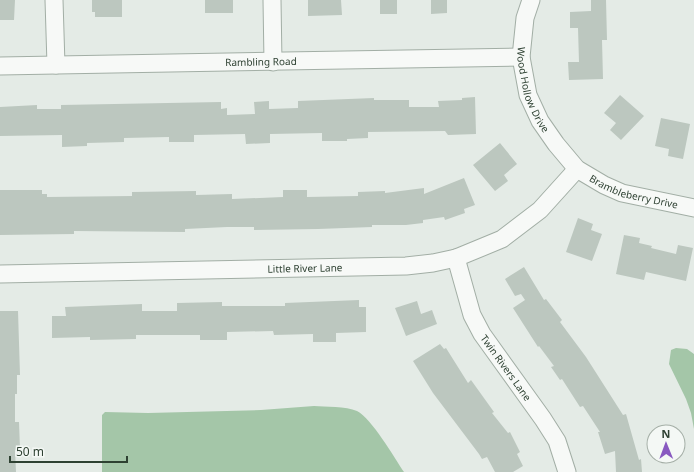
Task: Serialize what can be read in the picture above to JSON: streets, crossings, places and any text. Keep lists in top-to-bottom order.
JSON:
{
  "streets": {
    "street": [
      "Rambling Road",
      "Wood Hollow Drive",
      "Brambleberry Drive",
      "Little River Lane",
      "Twin Rivers Lane"
    ]
  },
  "crossings": [
    ["Rambling Road", "Wood Hollow Drive"],
    ["Wood Hollow Drive", "Brambleberry Drive"],
    ["Wood Hollow Drive", "Little River Lane"],
    ["Brambleberry Drive", "Little River Lane"],
    ["Little River Lane", "Twin Rivers Lane"]
  ],
  "scale_bar": "50 m",
  "north": "top"
}
